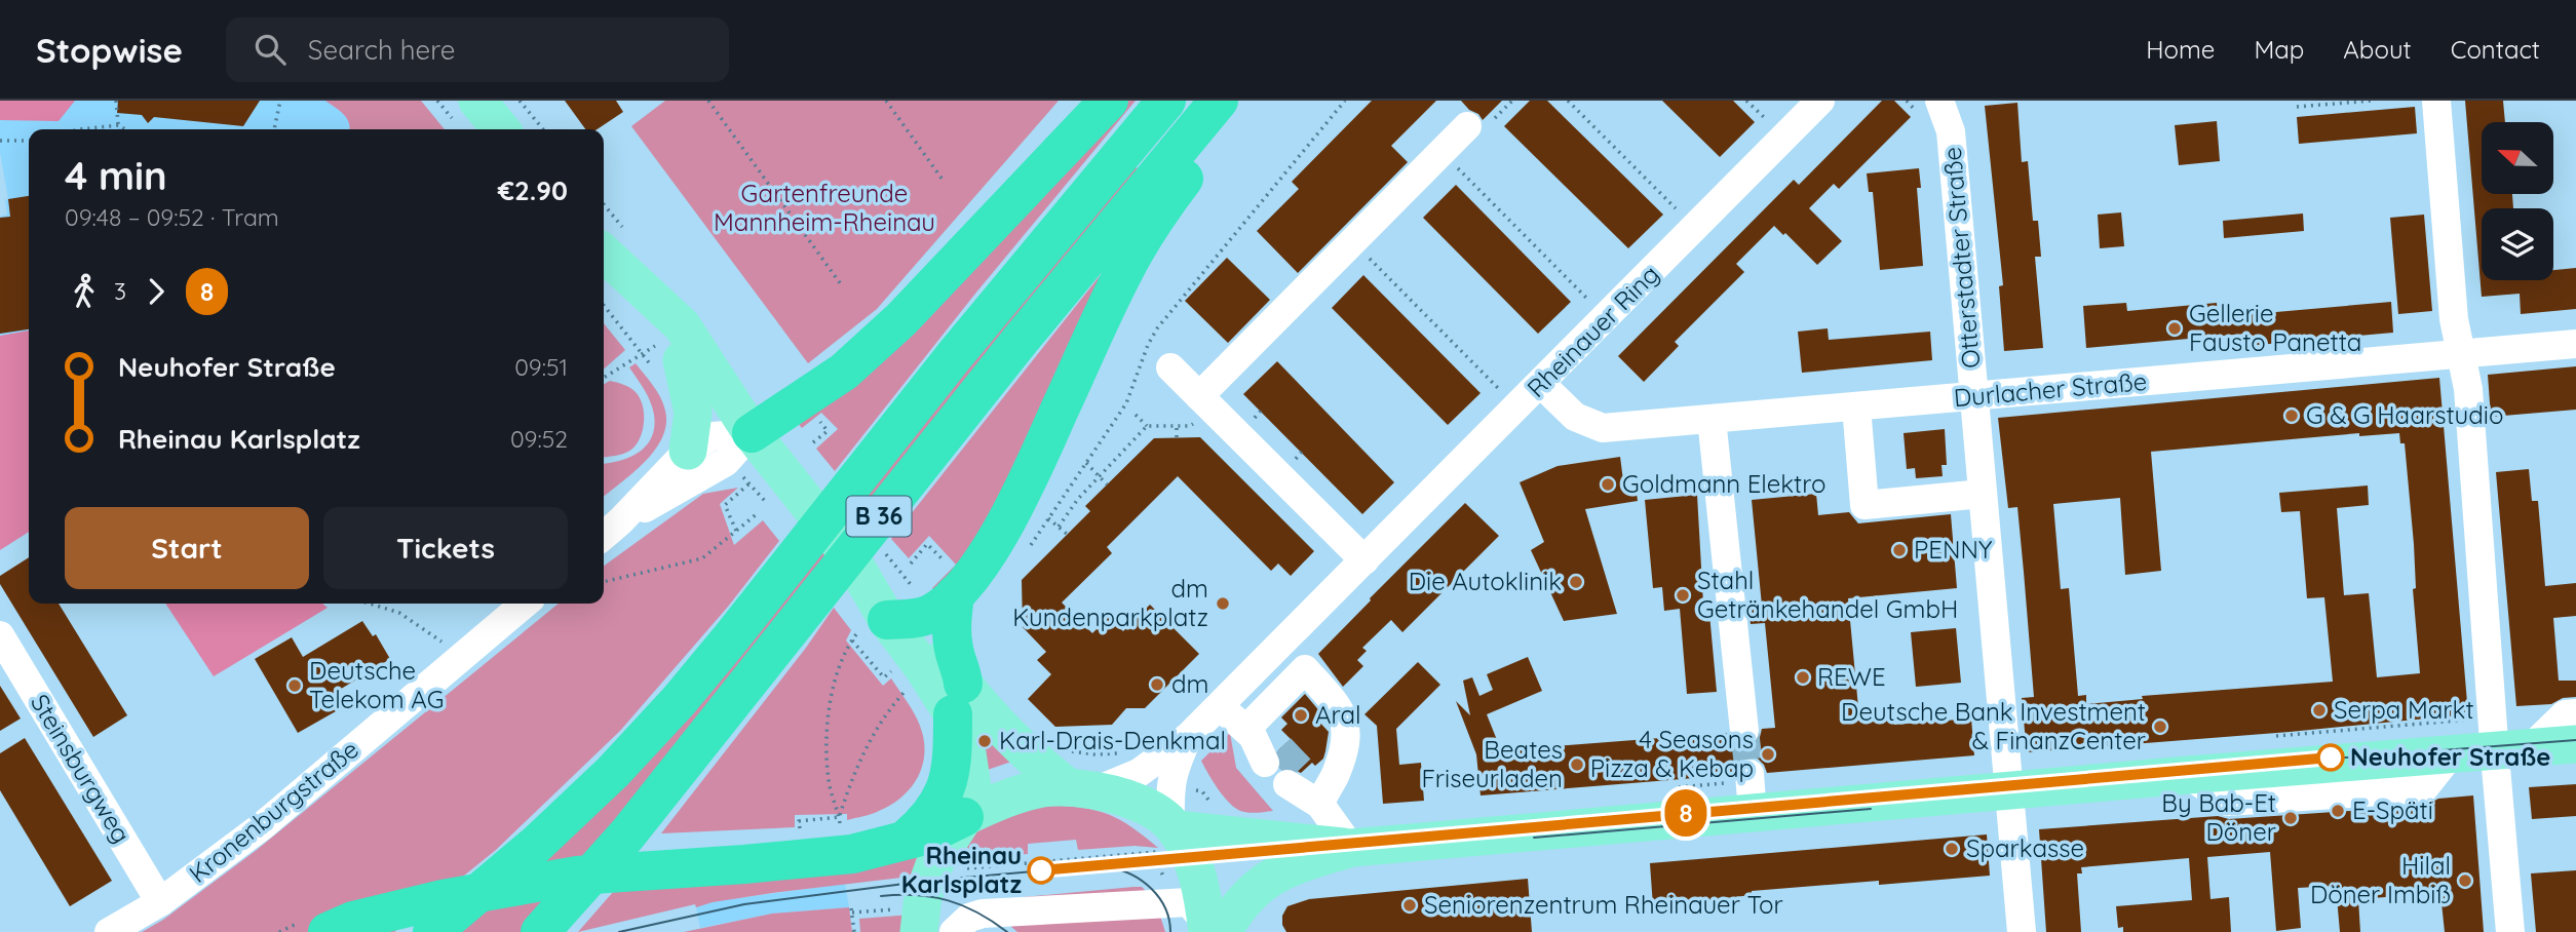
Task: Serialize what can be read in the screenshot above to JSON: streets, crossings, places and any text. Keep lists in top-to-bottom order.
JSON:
{
  "streets": {
    "highway": ["B 36"],
    "street": [
      "Otterstadter Straße",
      "Rheinauer Ring",
      "Durlacher Straße",
      "Steinsburgweg",
      "Kronenburgstraße"
    ]
  },
  "crossings": [
    ["Otterstadter Straße", "Durlacher Straße"],
    ["Rheinauer Ring", "Durlacher Straße"],
    ["Steinsburgweg", "Kronenburgstraße"]
  ],
  "parks": ["Gartenfreunde Mannheim-Rheinau"],
  "places": [
    "Gellerie Fausto Panetta",
    "G & G Haarstudio",
    "Goldmann Elektro",
    "PENNY",
    "Die Autoklinik",
    "Stahl Getränkehandel GmbH",
    "dm Kundenparkplatz",
    "REWE",
    "dm",
    "Deutsche Telekom AG",
    "Serpa Markt",
    "Aral",
    "Deutsche Bank Investment & FinanzCenter",
    "Karl-Drais-Denkmal",
    "4 Seasons Pizza & Kebap",
    "Neuhofer Straße",
    "Beates Friseurladen",
    "E-Späti",
    "By Bab-Et Döner",
    "Sparkasse",
    "Rheinau Karlsplatz",
    "Hilal Döner Imbiß",
    "Seniorenzentrum Rheinauer Tor"
  ],
  "lines": ["tram line 8"],
  "north": "left",
  "page": {
    "header": "Stopwise",
    "search": "Search here",
    "nav": [
      "Home",
      "Map",
      "About",
      "Contact"
    ],
    "on_map": "8",
    "heading": ["4 min", "09:48 – 09:52 · Tram", "€2.90"],
    "legs": ["3", "8"],
    "list": [
      {
        "name": "Neuhofer Straße",
        "value": "09:51"
      },
      {
        "name": "Rheinau Karlsplatz",
        "value": "09:52"
      }
    ],
    "buttons": ["Start", "Tickets"]
  }
}
